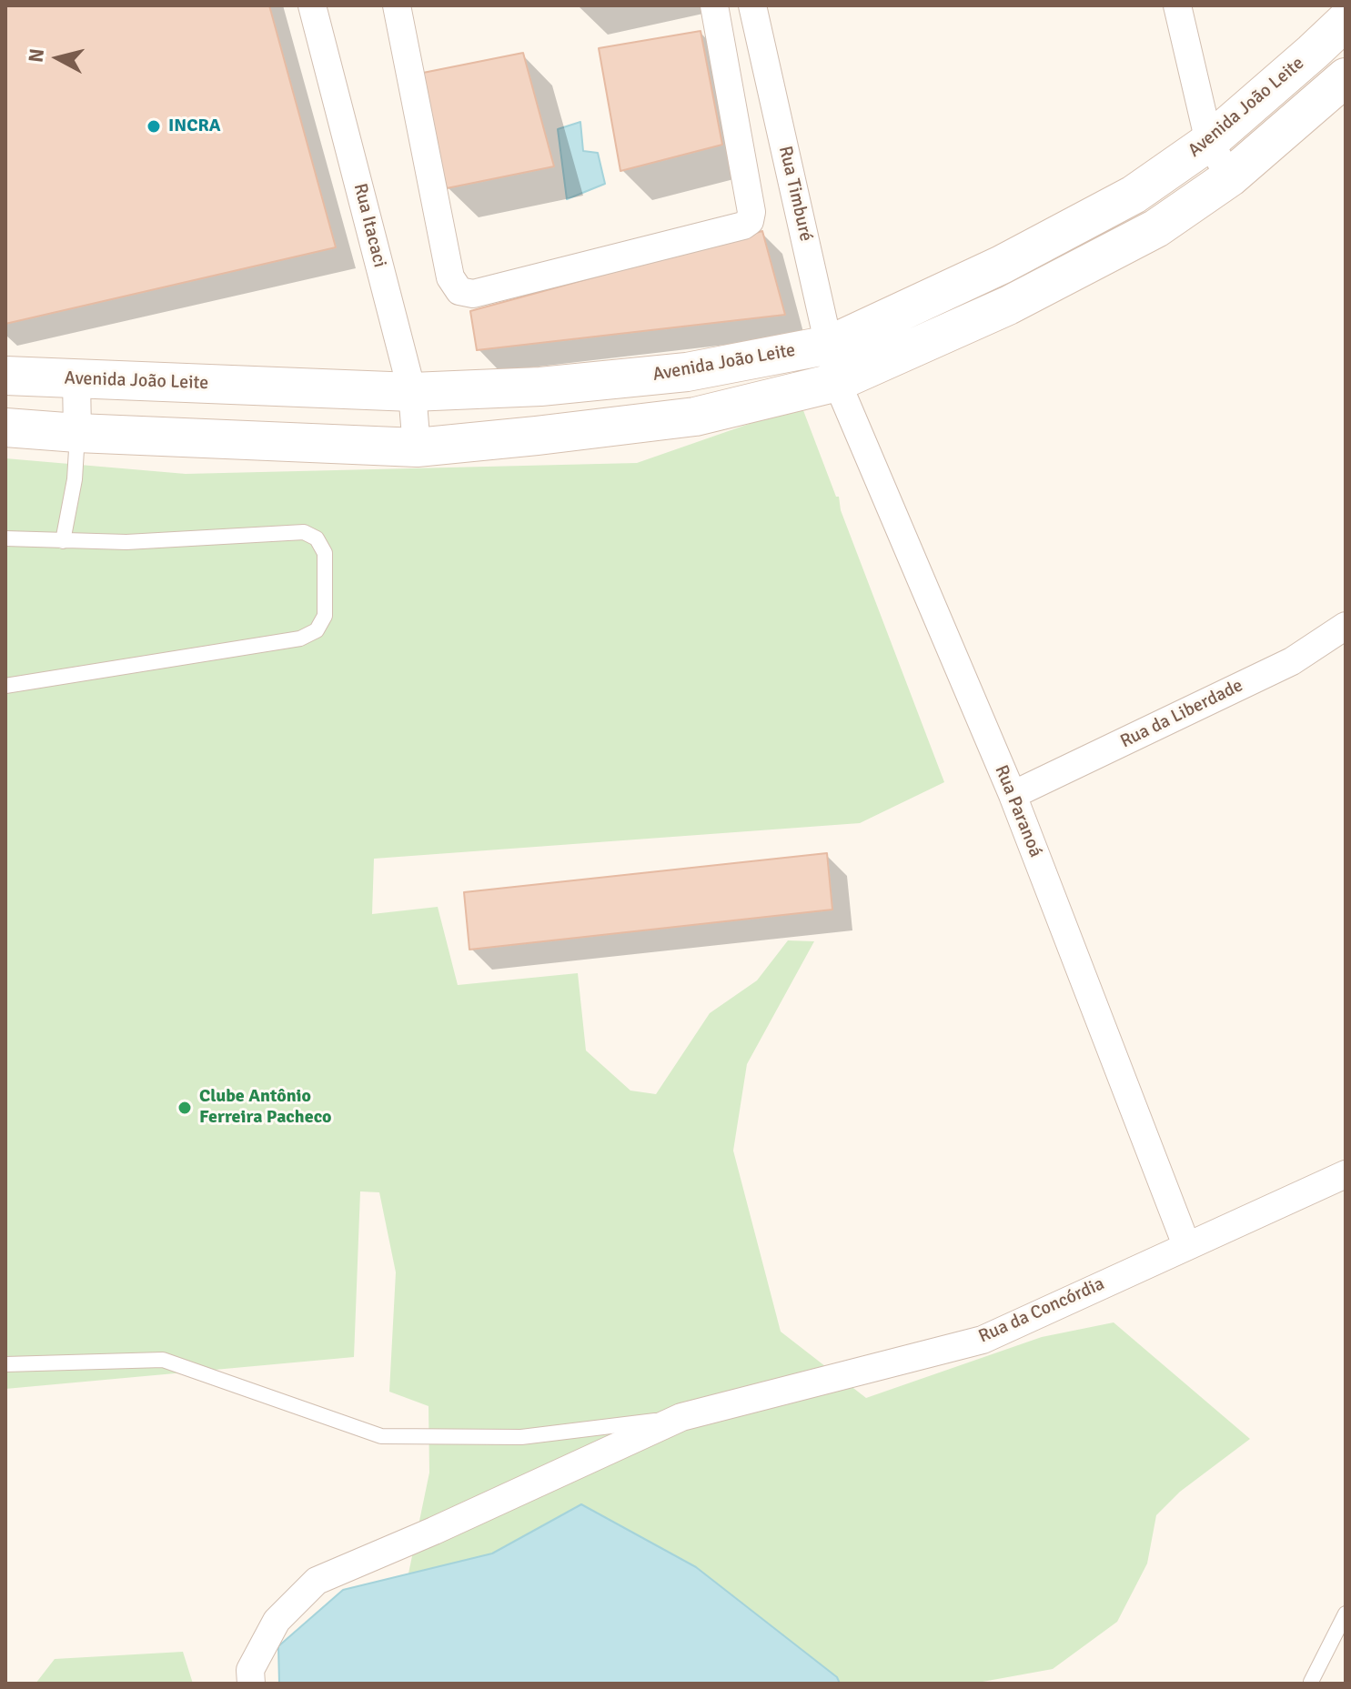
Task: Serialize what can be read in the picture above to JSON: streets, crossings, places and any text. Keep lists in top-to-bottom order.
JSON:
{
  "streets": {
    "street": [
      "Avenida João Leite",
      "Rua Timburé",
      "Rua Itacaci",
      "Rua da Liberdade",
      "Rua Paranoá",
      "Rua da Concórdia"
    ]
  },
  "crossings": [
    ["Avenida João Leite", "Rua Timburé"],
    ["Avenida João Leite", "Rua Itacaci"],
    ["Rua Timburé", "Rua Paranoá"],
    ["Rua da Liberdade", "Rua Paranoá"],
    ["Rua Paranoá", "Rua da Concórdia"]
  ],
  "places": ["INCRA", "Clube Antônio Ferreira Pacheco"],
  "north": "left"
}
